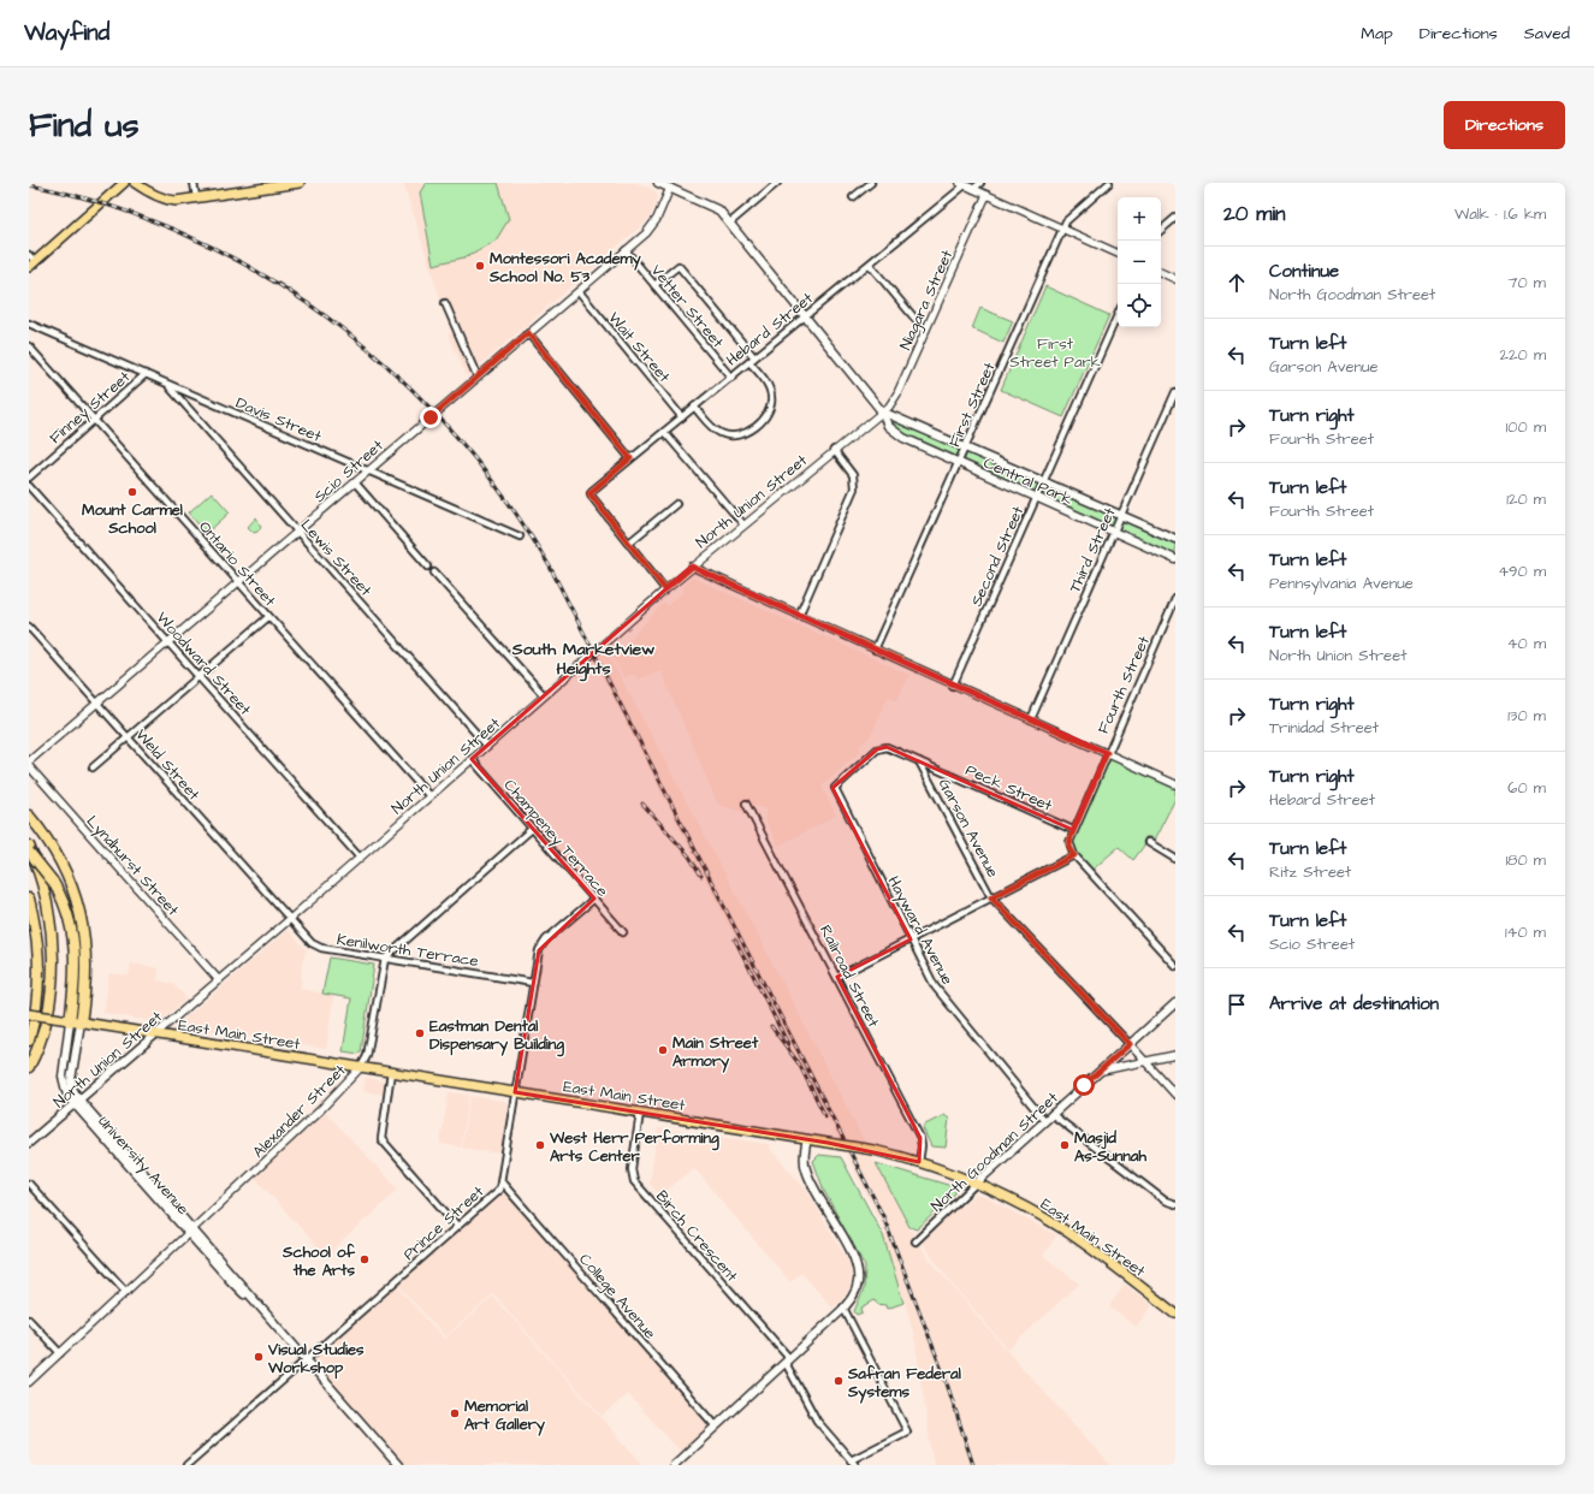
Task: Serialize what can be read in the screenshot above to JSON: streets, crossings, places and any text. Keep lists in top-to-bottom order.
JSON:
{
  "streets": {
    "main road": [
      "Central Park",
      "North Union Street",
      "East Main Street",
      "North Goodman Street",
      "University Avenue"
    ],
    "street": [
      "Niagara Street",
      "Vetter Street",
      "Hebard Street",
      "Wait Street",
      "First Street",
      "Finney Street",
      "Davis Street",
      "Scio Street",
      "Third Street",
      "Second Street",
      "Lewis Street",
      "Ontario Street",
      "Woodward Street",
      "Fourth Street",
      "Weld Street",
      "Peck Street",
      "Garson Avenue",
      "Champeney Terrace",
      "Lyndhurst Street",
      "Hayward Avenue",
      "Kenilworth Terrace",
      "Railroad Street",
      "Alexander Street",
      "Prince Street",
      "Birch Crescent",
      "College Avenue"
    ]
  },
  "crossings": [
    ["Niagara Street", "Central Park"],
    ["Niagara Street", "North Union Street"],
    ["Vetter Street", "Hebard Street"],
    ["Vetter Street", "Scio Street"],
    ["Hebard Street", "Wait Street"],
    ["Hebard Street", "Central Park"],
    ["Wait Street", "Scio Street"],
    ["First Street", "Central Park"],
    ["Finney Street", "Davis Street"],
    ["Finney Street", "Ontario Street"],
    ["Davis Street", "Scio Street"],
    ["Davis Street", "Lewis Street"],
    ["Scio Street", "Central Park"],
    ["Scio Street", "Lewis Street"],
    ["Scio Street", "Ontario Street"],
    ["Scio Street", "Woodward Street"],
    ["Scio Street", "Weld Street"],
    ["Central Park", "North Union Street"],
    ["Central Park", "Third Street"],
    ["Central Park", "Second Street"],
    ["North Union Street", "Lewis Street"],
    ["North Union Street", "Ontario Street"],
    ["North Union Street", "Woodward Street"],
    ["North Union Street", "Weld Street"],
    ["North Union Street", "Champeney Terrace"],
    ["North Union Street", "Lyndhurst Street"],
    ["North Union Street", "Kenilworth Terrace"],
    ["North Union Street", "East Main Street"],
    ["North Union Street", "University Avenue"],
    ["Fourth Street", "Peck Street"],
    ["Weld Street", "Kenilworth Terrace"],
    ["Peck Street", "Garson Avenue"],
    ["Peck Street", "Hayward Avenue"],
    ["Garson Avenue", "North Goodman Street"],
    ["Champeney Terrace", "Prince Street"],
    ["Hayward Avenue", "North Goodman Street"],
    ["Kenilworth Terrace", "Alexander Street"],
    ["Kenilworth Terrace", "Prince Street"],
    ["Railroad Street", "East Main Street"],
    ["East Main Street", "Alexander Street"],
    ["East Main Street", "North Goodman Street"],
    ["East Main Street", "University Avenue"],
    ["East Main Street", "Prince Street"],
    ["East Main Street", "Birch Crescent"],
    ["Alexander Street", "University Avenue"],
    ["University Avenue", "Prince Street"],
    ["Prince Street", "College Avenue"]
  ],
  "districts": ["South Marketview Heights"],
  "parks": ["First Street Park"],
  "places": [
    "Montessori Academy School No. 53",
    "Mount Carmel School",
    "Eastman Dental Dispensary Building",
    "Main Street Armory",
    "West Herr Performing Arts Center",
    "Masjid As-Sunnah",
    "School of the Arts",
    "Visual Studies Workshop",
    "Safran Federal Systems",
    "Memorial Art Gallery"
  ],
  "page": {
    "header": "Wayfind",
    "nav": ["Map", "Directions", "Saved"],
    "buttons": "Directions",
    "title": "Find us",
    "heading": ["20 min", "Walk · 1.6 km"],
    "map_buttons": ["+", "−"],
    "list": [
      ["Continue", "North Goodman Street", "70 m"],
      ["Turn left", "Garson Avenue", "220 m"],
      ["Turn right", "Fourth Street", "100 m"],
      ["Turn left", "Fourth Street", "120 m"],
      ["Turn left", "Pennsylvania Avenue", "490 m"],
      ["Turn left", "North Union Street", "40 m"],
      ["Turn right", "Trinidad Street", "130 m"],
      ["Turn right", "Hebard Street", "60 m"],
      ["Turn left", "Ritz Street", "180 m"],
      ["Turn left", "Scio Street", "140 m"],
      "Arrive at destination"
    ]
  }
}
